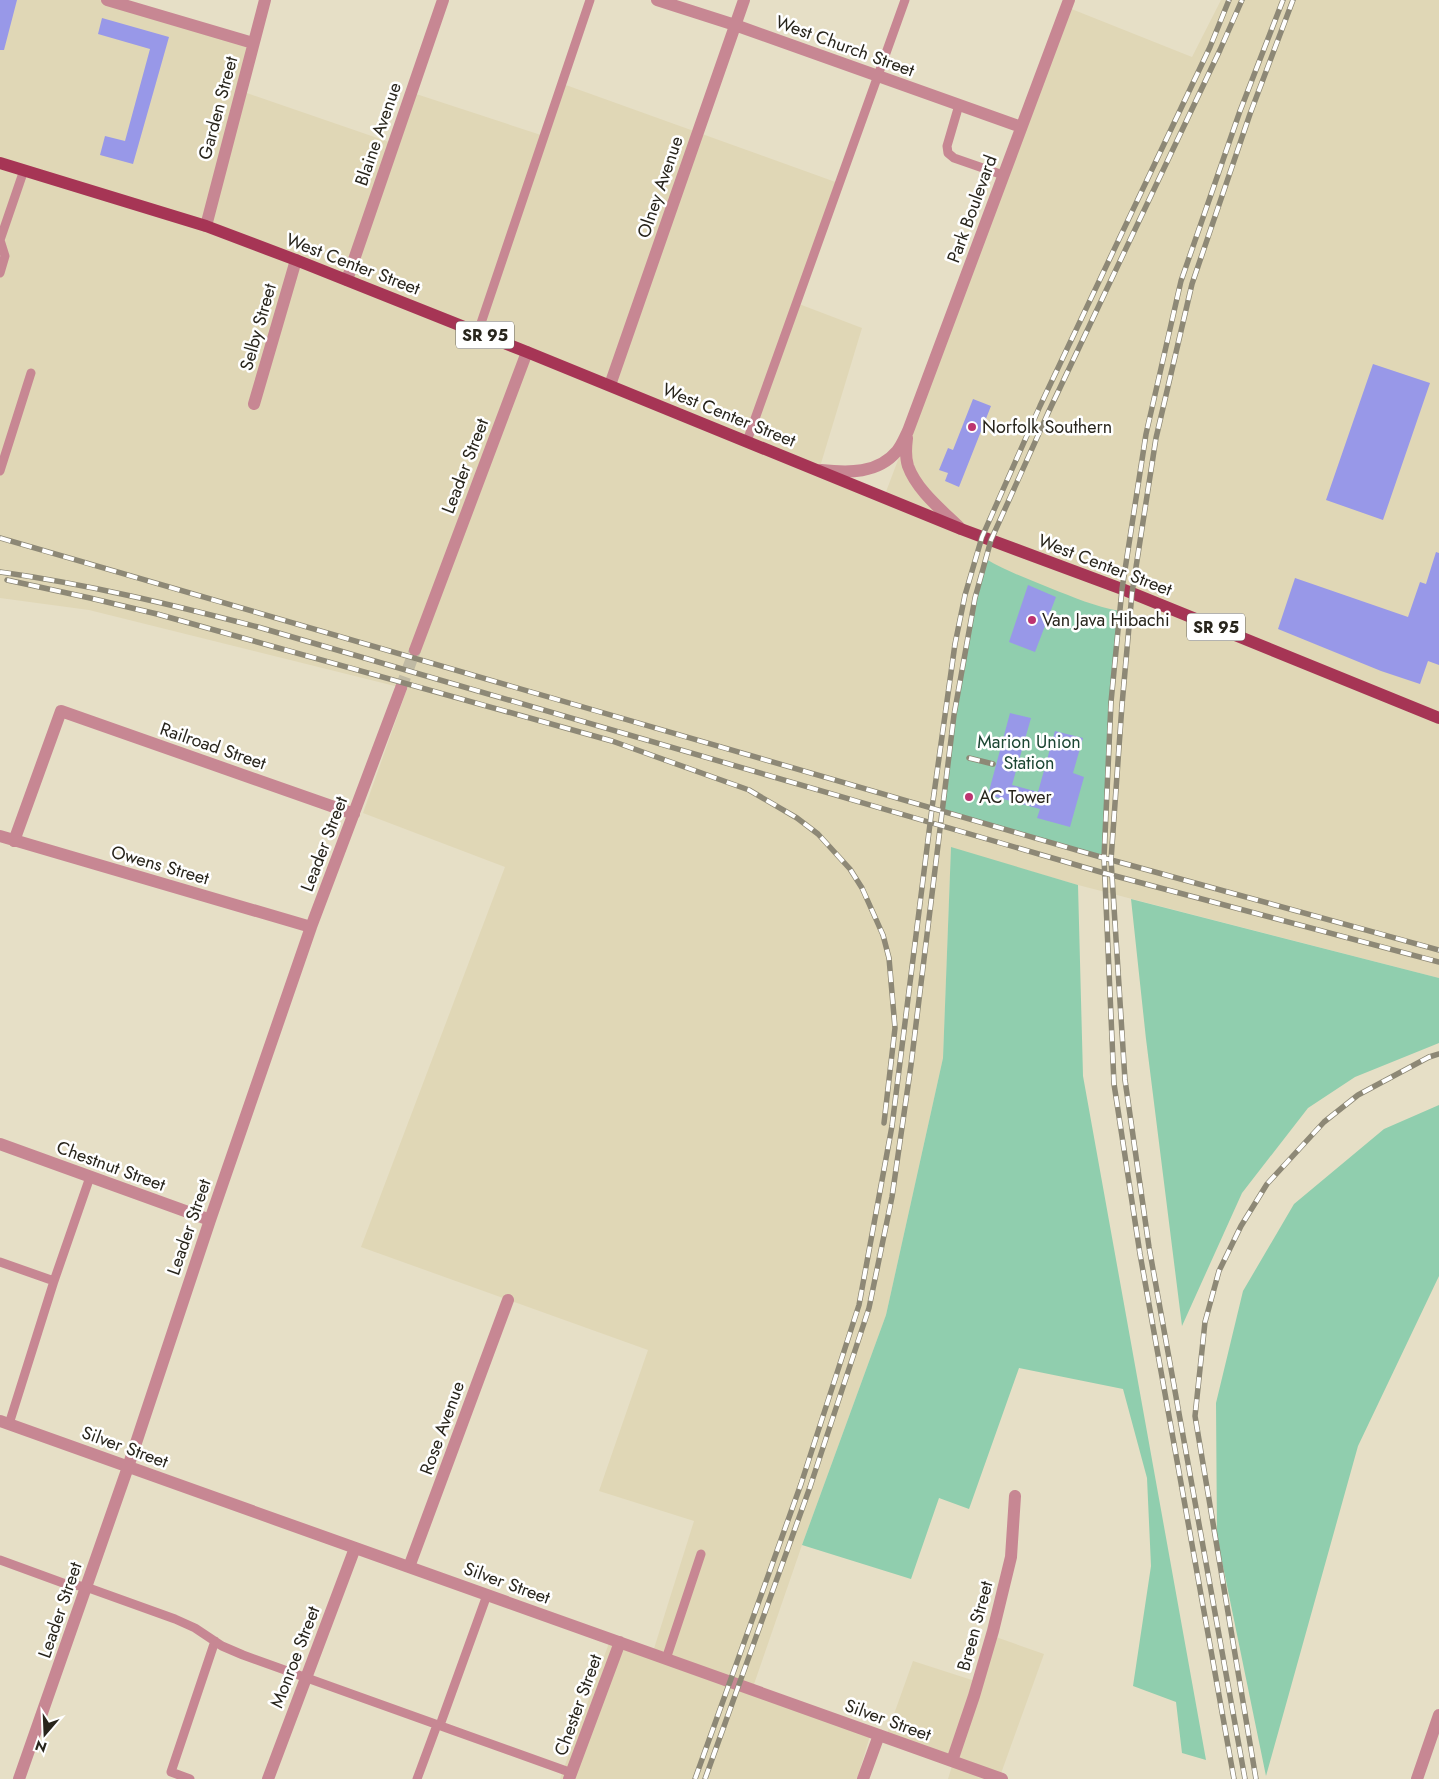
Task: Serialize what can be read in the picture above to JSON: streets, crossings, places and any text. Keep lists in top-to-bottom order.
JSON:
{
  "streets": {
    "main road": ["West Center Street", "SR 95"],
    "street": [
      "West Church Street",
      "Garden Street",
      "Blaine Avenue",
      "Olney Avenue",
      "Park Boulevard",
      "Selby Street",
      "Leader Street",
      "Railroad Street",
      "Owens Street",
      "Chestnut Street",
      "Rose Avenue",
      "Silver Street",
      "Breen Street",
      "Monroe Street",
      "Chester Street"
    ]
  },
  "crossings": [
    ["West Church Street", "Olney Avenue"],
    ["West Church Street", "Park Boulevard"],
    ["Garden Street", "West Center Street"],
    ["Blaine Avenue", "West Center Street"],
    ["Olney Avenue", "West Center Street"],
    ["Park Boulevard", "West Center Street"],
    ["West Center Street", "Selby Street"],
    ["West Center Street", "Leader Street"],
    ["Leader Street", "Railroad Street"],
    ["Leader Street", "Owens Street"],
    ["Leader Street", "Chestnut Street"],
    ["Leader Street", "Silver Street"],
    ["Railroad Street", "Owens Street"],
    ["Rose Avenue", "Silver Street"],
    ["Silver Street", "Breen Street"],
    ["Silver Street", "Monroe Street"],
    ["Silver Street", "Chester Street"]
  ],
  "parks": ["Marion Union Station"],
  "places": ["Norfolk Southern", "Van Java Hibachi", "AC Tower"],
  "north": "bottom"
}
